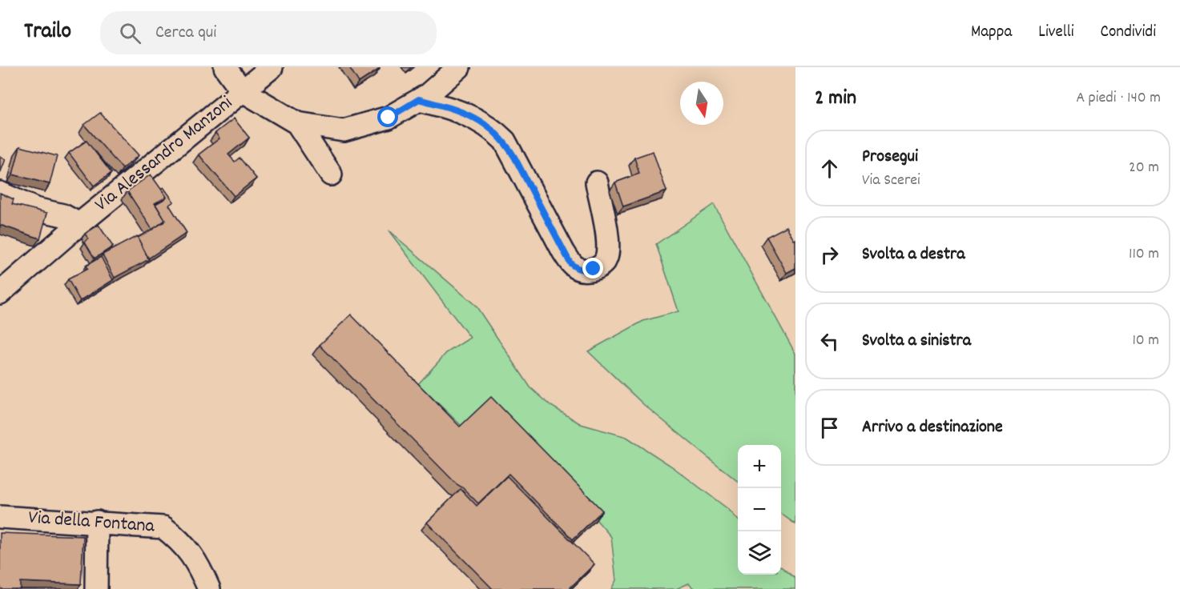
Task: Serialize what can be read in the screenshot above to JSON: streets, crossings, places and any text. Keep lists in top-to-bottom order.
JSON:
{
  "streets": {
    "street": ["Via Alessandro Manzoni", "Via della Fontana"]
  },
  "north": "bottom",
  "page": {
    "header": "Trailo",
    "search": "Cerca qui",
    "nav": ["Mappa", "Livelli", "Condividi"],
    "heading": ["2 min", "A piedi · 140 m"],
    "list": [
      ["Prosegui", "Via Scerei", "20 m"],
      ["Svolta a destra", "110 m"],
      ["Svolta a sinistra", "10 m"],
      "Arrivo a destinazione"
    ],
    "map_buttons": ["+", "−"]
  }
}
